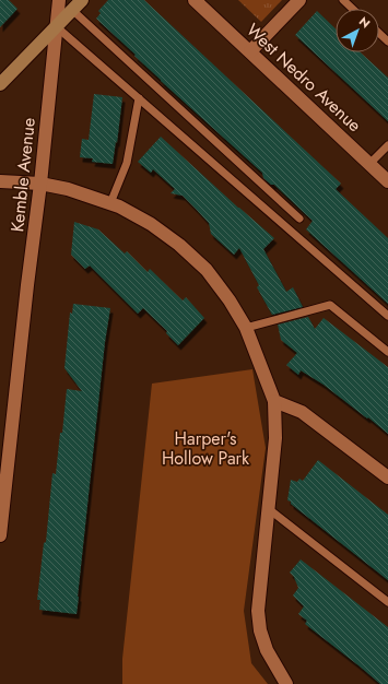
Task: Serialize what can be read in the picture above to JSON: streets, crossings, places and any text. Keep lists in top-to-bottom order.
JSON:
{
  "streets": {
    "street": ["West Nedro Avenue", "Kemble Avenue"]
  },
  "parks": ["Harper's Hollow Park"],
  "north": "top right"
}
